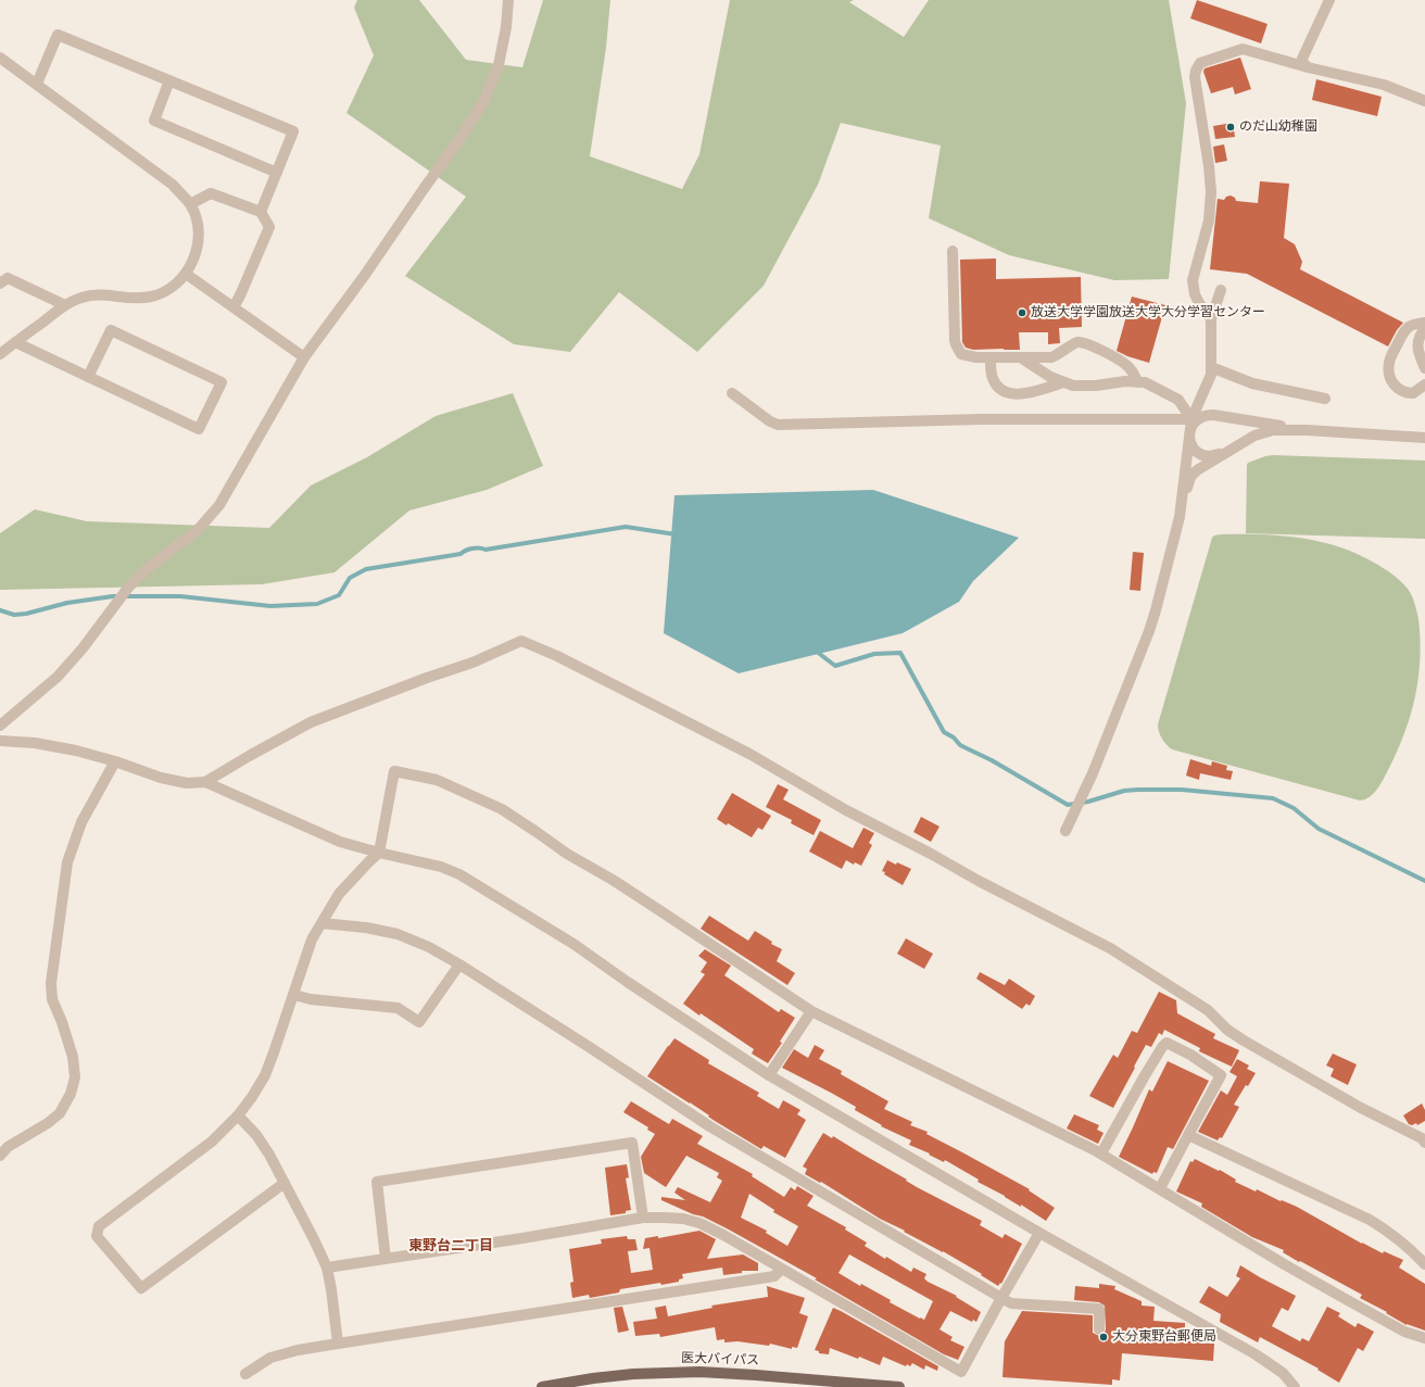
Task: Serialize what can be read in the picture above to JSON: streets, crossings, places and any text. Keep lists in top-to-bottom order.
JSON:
{
  "streets": {
    "main road": ["医大バイパス"]
  },
  "districts": ["東野台二丁目"],
  "places": ["のだ山幼稚園", "放送大学学園放送大学大分学習センター", "大分東野台郵便局"]
}
